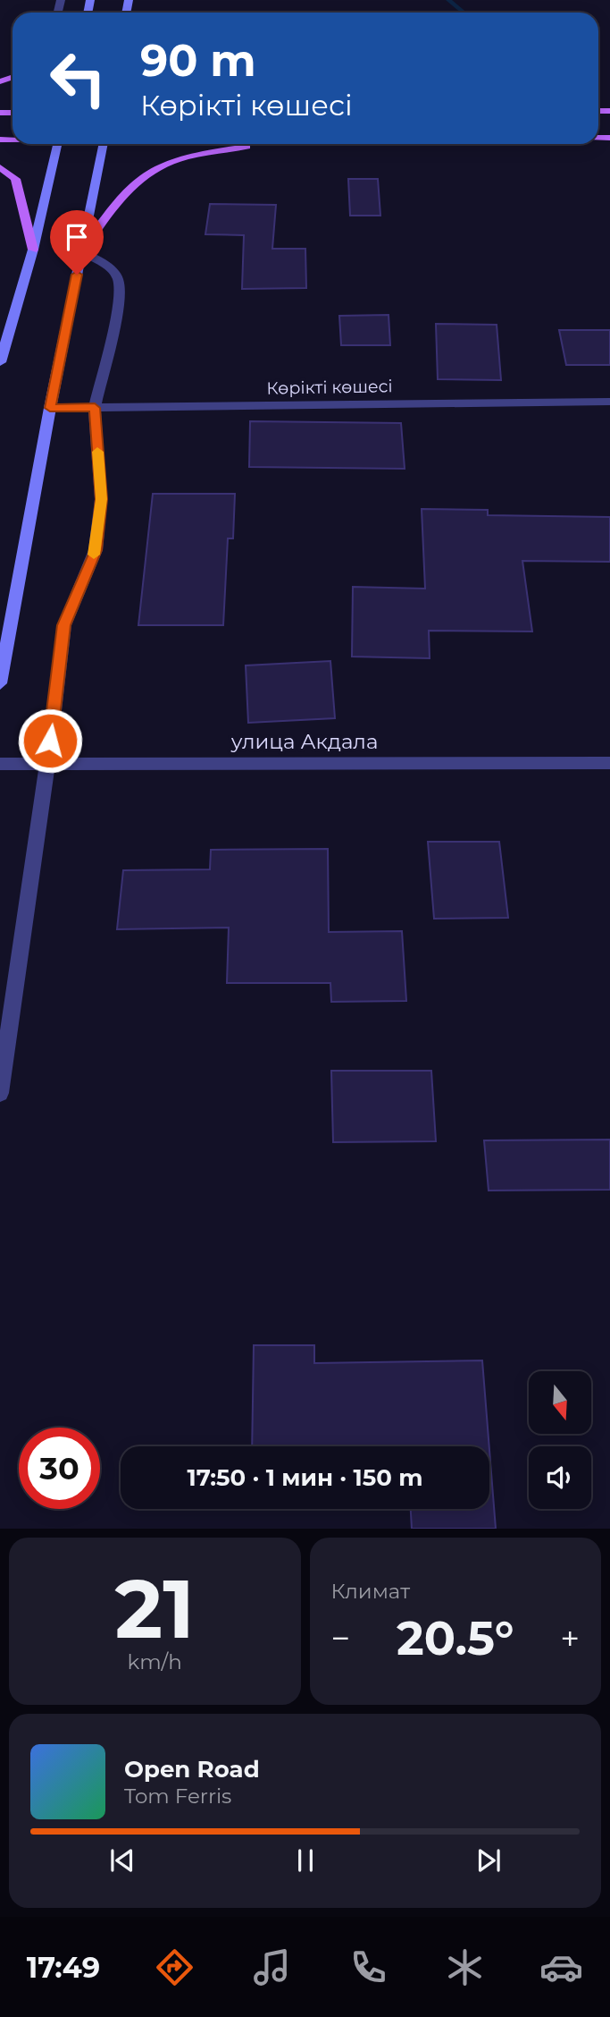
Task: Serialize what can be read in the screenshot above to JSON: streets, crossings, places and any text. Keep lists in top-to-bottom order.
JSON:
{
  "streets": {
    "street": ["Көрікті көшесі", "улица Акдала"]
  },
  "north": "bottom",
  "page": {
    "turn": ["90 m", "Көрікті көшесі"],
    "limit": "30",
    "trip": "17:50 · 1 мин · 150 m",
    "tile": [
      ["21", "km/h"],
      "Климат"
    ],
    "heat": ["−", "20.5°", "+"],
    "song": ["Open Road", "Tom Ferris"],
    "tabs": "17:49"
  }
}
